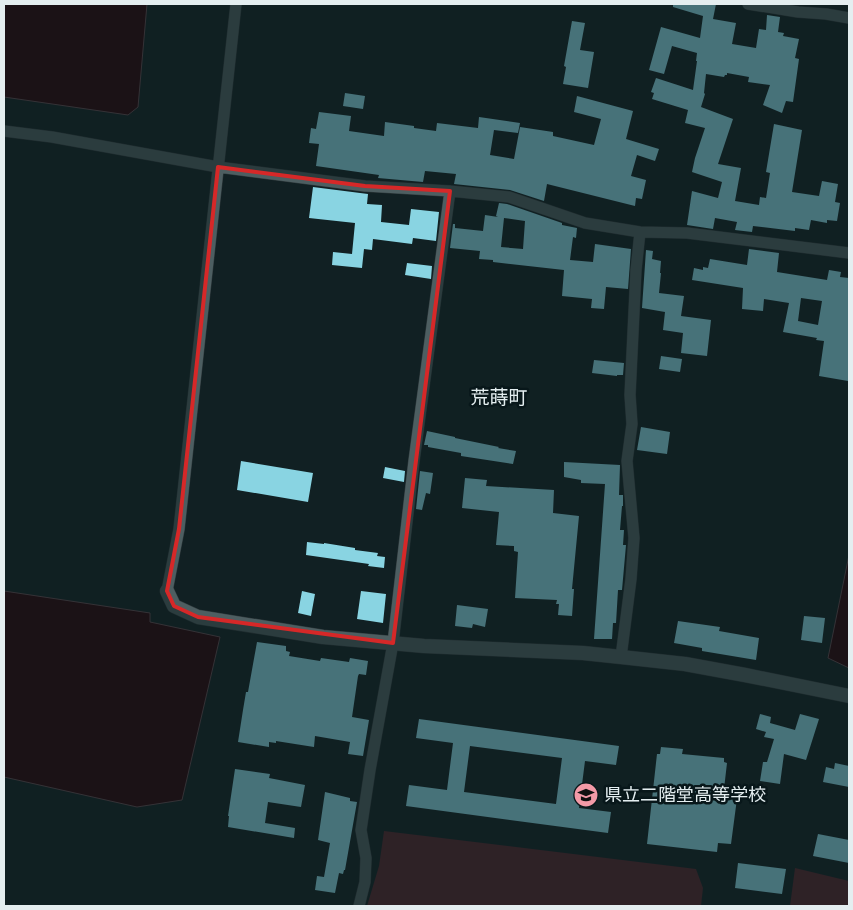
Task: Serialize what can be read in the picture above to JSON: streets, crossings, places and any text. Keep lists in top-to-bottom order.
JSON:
{
  "districts": ["荒蒔町"],
  "places": {
    "school or university": ["県立二階堂高等学校"]
  }
}
